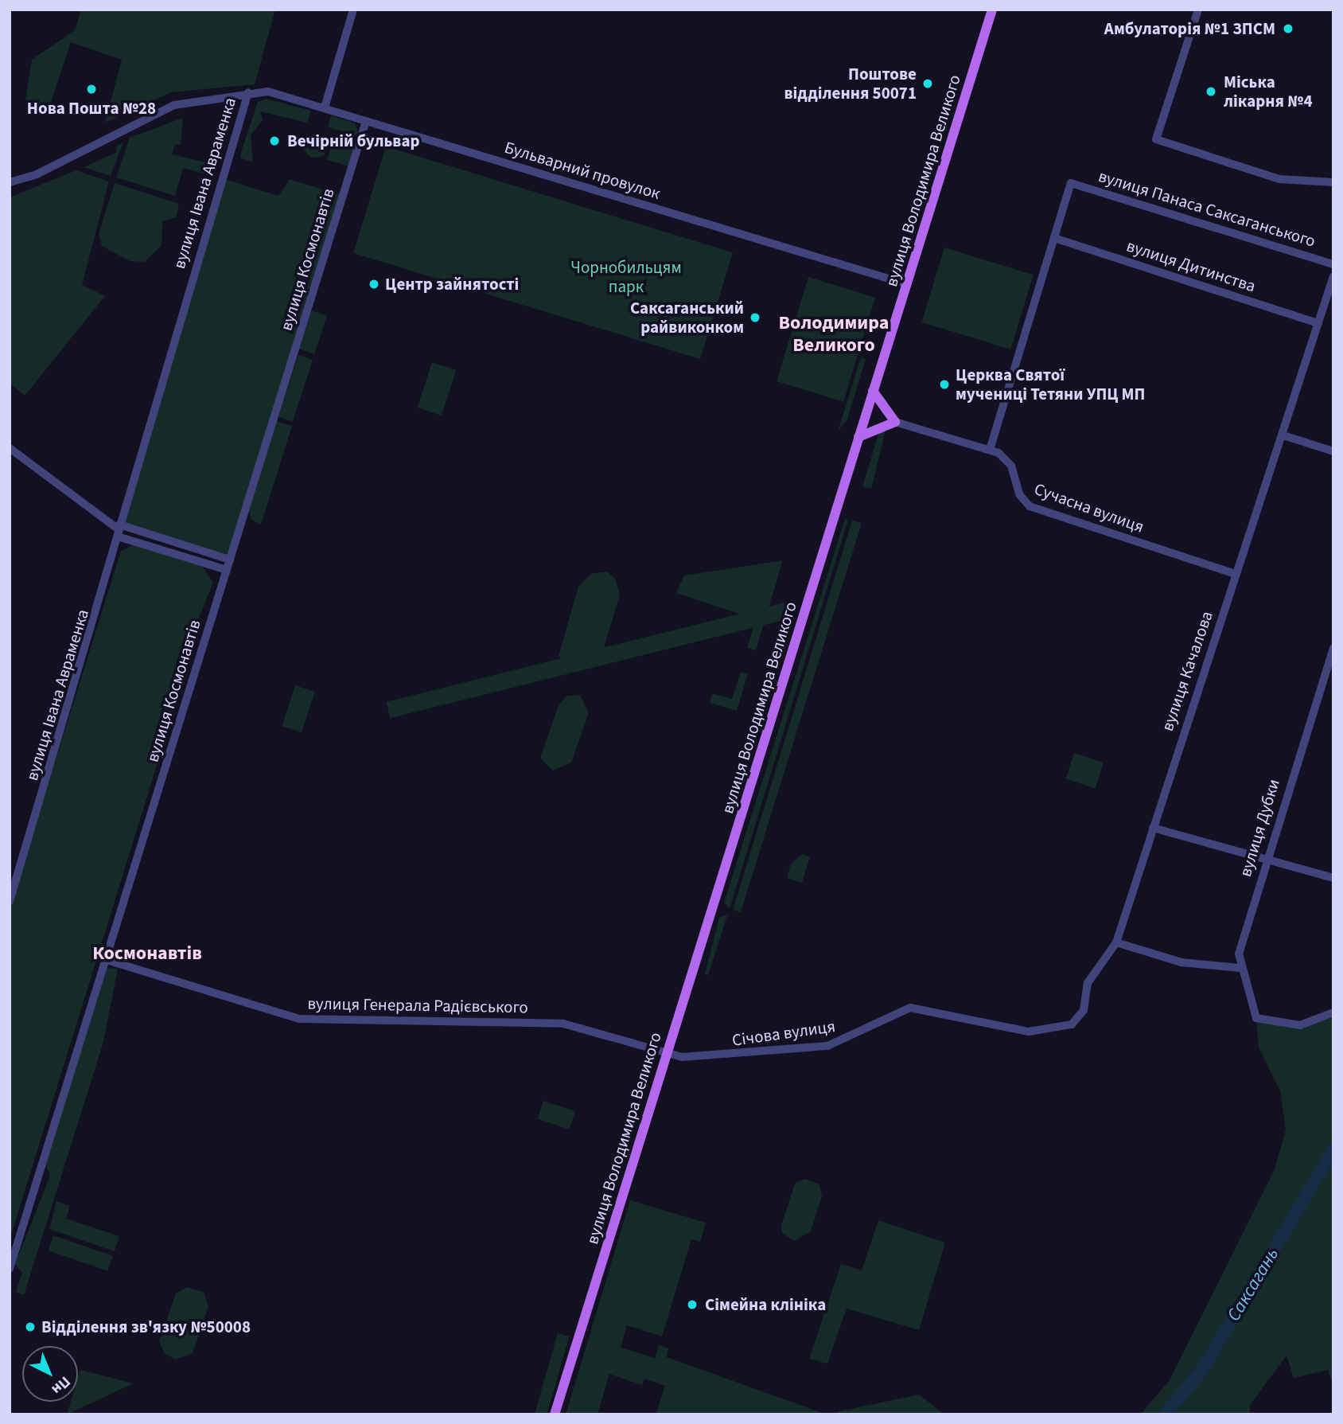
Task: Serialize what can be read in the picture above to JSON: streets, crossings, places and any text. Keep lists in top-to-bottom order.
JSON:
{
  "streets": {
    "main road": ["вулиця Володимира Великого"],
    "street": [
      "Бульварний провулок",
      "вулиця Івана Авраменка",
      "вулиця Панаса Саксаганського",
      "вулиця Космонавтів",
      "вулиця Дитинства",
      "Сучасна вулиця",
      "вулиця Качалова",
      "вулиця Дубки",
      "вулиця Генерала Радієвського",
      "Січова вулиця"
    ]
  },
  "crossings": [
    ["Бульварний провулок", "вулиця Володимира Великого"],
    ["Бульварний провулок", "вулиця Івана Авраменка"],
    ["Бульварний провулок", "вулиця Космонавтів"],
    ["вулиця Володимира Великого", "вулиця Генерала Радієвського"],
    ["вулиця Володимира Великого", "Січова вулиця"],
    ["вулиця Панаса Саксаганського", "вулиця Дитинства"],
    ["вулиця Космонавтів", "вулиця Генерала Радієвського"],
    ["вулиця Дитинства", "вулиця Качалова"],
    ["Сучасна вулиця", "вулиця Качалова"],
    ["вулиця Качалова", "Січова вулиця"],
    ["вулиця Генерала Радієвського", "Січова вулиця"]
  ],
  "districts": ["Володимира Великого", "Космонавтів"],
  "water": ["Саксагань"],
  "parks": ["Чорнобильцям парк"],
  "places": [
    "Амбулаторія №1 ЗПСМ",
    "Поштове відділення 50071",
    "Нова Пошта №28",
    "Міська лікарня №4",
    "Вечірній бульвар",
    "Центр зайнятості",
    "Саксаганський райвиконком",
    "Церква Святої мучениці Тетяни УПЦ МП",
    "Сімейна клініка",
    "Відділення зв'язку №50008"
  ],
  "north": "bottom right"
}
